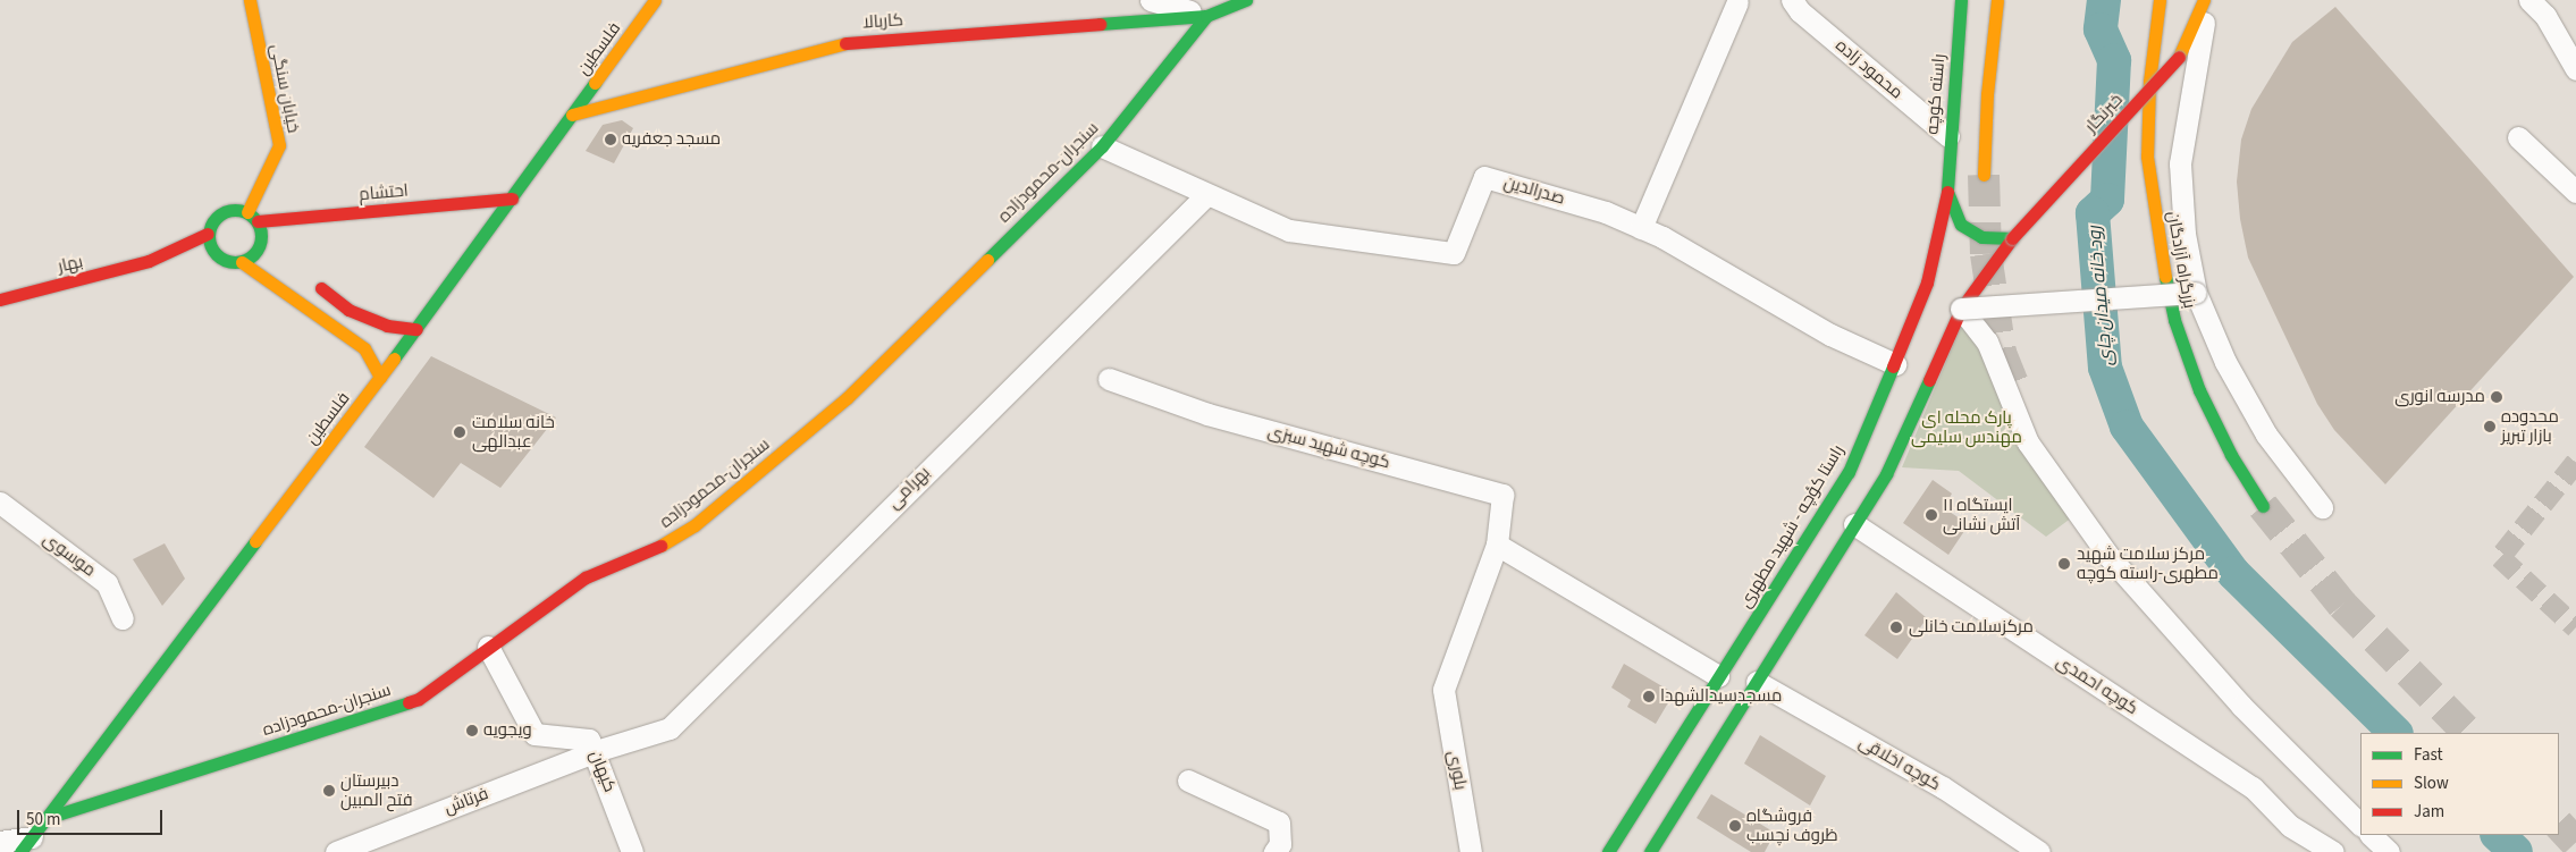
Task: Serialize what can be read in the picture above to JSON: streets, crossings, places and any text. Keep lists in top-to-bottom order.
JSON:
{
  "streets": {
    "main road": [
      "کاربالا",
      "فلسطین",
      "خیابان سنگی",
      "راسته کوچه",
      "خبرنگار",
      "سنجران-محمودزاده",
      "احتشام",
      "بزرگراه آزادگان",
      "بهار",
      "راستا کؤچه - شهید مطهری"
    ],
    "street": [
      "محمود زاده",
      "صدرالدین",
      "کوچه شهید سبزی",
      "بهرامی",
      "موسوی",
      "کوچه احمدی",
      "کوچه اخلاقی",
      "بلوری",
      "کیهان",
      "فرتاش"
    ]
  },
  "crossings": [
    ["کاربالا", "فلسطین"],
    ["کاربالا", "سنجران-محمودزاده"],
    ["فلسطین", "سنجران-محمودزاده"],
    ["فلسطین", "احتشام"],
    ["محمود زاده", "راسته کوچه"],
    ["خیابان سنگی", "احتشام"],
    ["خیابان سنگی", "بهار"],
    ["راسته کوچه", "راستا کؤچه - شهید مطهری"],
    ["خبرنگار", "راستا کؤچه - شهید مطهری"],
    ["سنجران-محمودزاده", "صدرالدین"],
    ["سنجران-محمودزاده", "کیهان"],
    ["صدرالدین", "بهرامی"],
    ["صدرالدین", "راستا کؤچه - شهید مطهری"],
    ["احتشام", "بهار"],
    ["کوچه شهید سبزی", "بلوری"],
    ["بهرامی", "کیهان"],
    ["بهرامی", "فرتاش"],
    ["راستا کؤچه - شهید مطهری", "کوچه احمدی"],
    ["راستا کؤچه - شهید مطهری", "کوچه اخلاقی"],
    ["کیهان", "فرتاش"]
  ],
  "water": ["رود خانه میدان چای"],
  "parks": ["پارک محله ای مهندس سلیمی"],
  "places": [
    "مسجد جعفریه",
    "مدرسه انوری",
    "محدوده بازار تبریز",
    "خانه سلامت عبدالهی",
    "ایستگاه ۱۱ آتش نشانی",
    "مرکز سلامت شهید مطهری-راسته کوچه",
    "مرکزسلامت خانلی",
    "مسجدسیدالشهدا",
    "ویجویه",
    "دبیرستان فتح المبین",
    "فروشگاه ظروف نچسب"
  ],
  "legend": ["Fast", "Slow", "Jam"],
  "scale_bar": "50 m"
}
